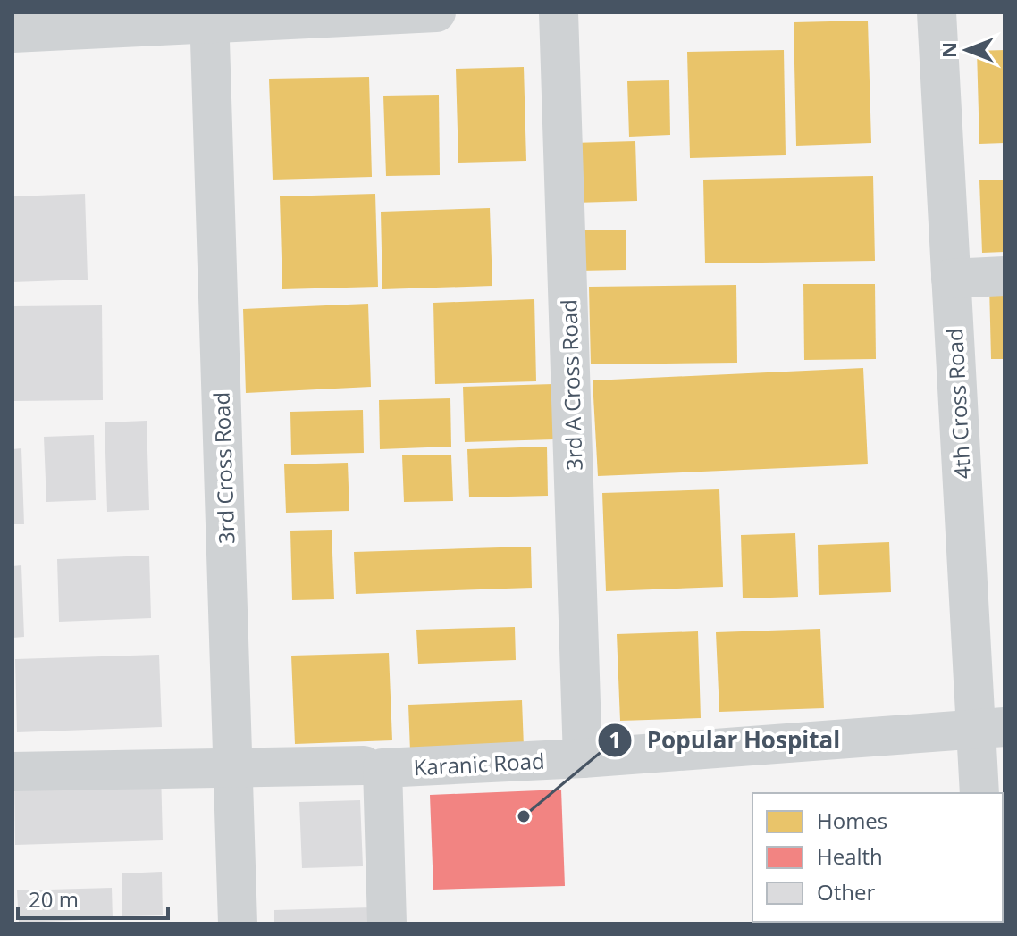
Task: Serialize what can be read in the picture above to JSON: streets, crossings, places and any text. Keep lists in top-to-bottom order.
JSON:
{
  "streets": {
    "street": [
      "3rd A Cross Road",
      "4th Cross Road",
      "3rd Cross Road",
      "Karanic Road"
    ]
  },
  "crossings": [
    ["3rd A Cross Road", "Karanic Road"],
    ["4th Cross Road", "Karanic Road"],
    ["3rd Cross Road", "Karanic Road"]
  ],
  "places": ["Popular Hospital"],
  "legend": ["Homes", "Health", "Other"],
  "scale_bar": "20 m",
  "north": "left"
}
